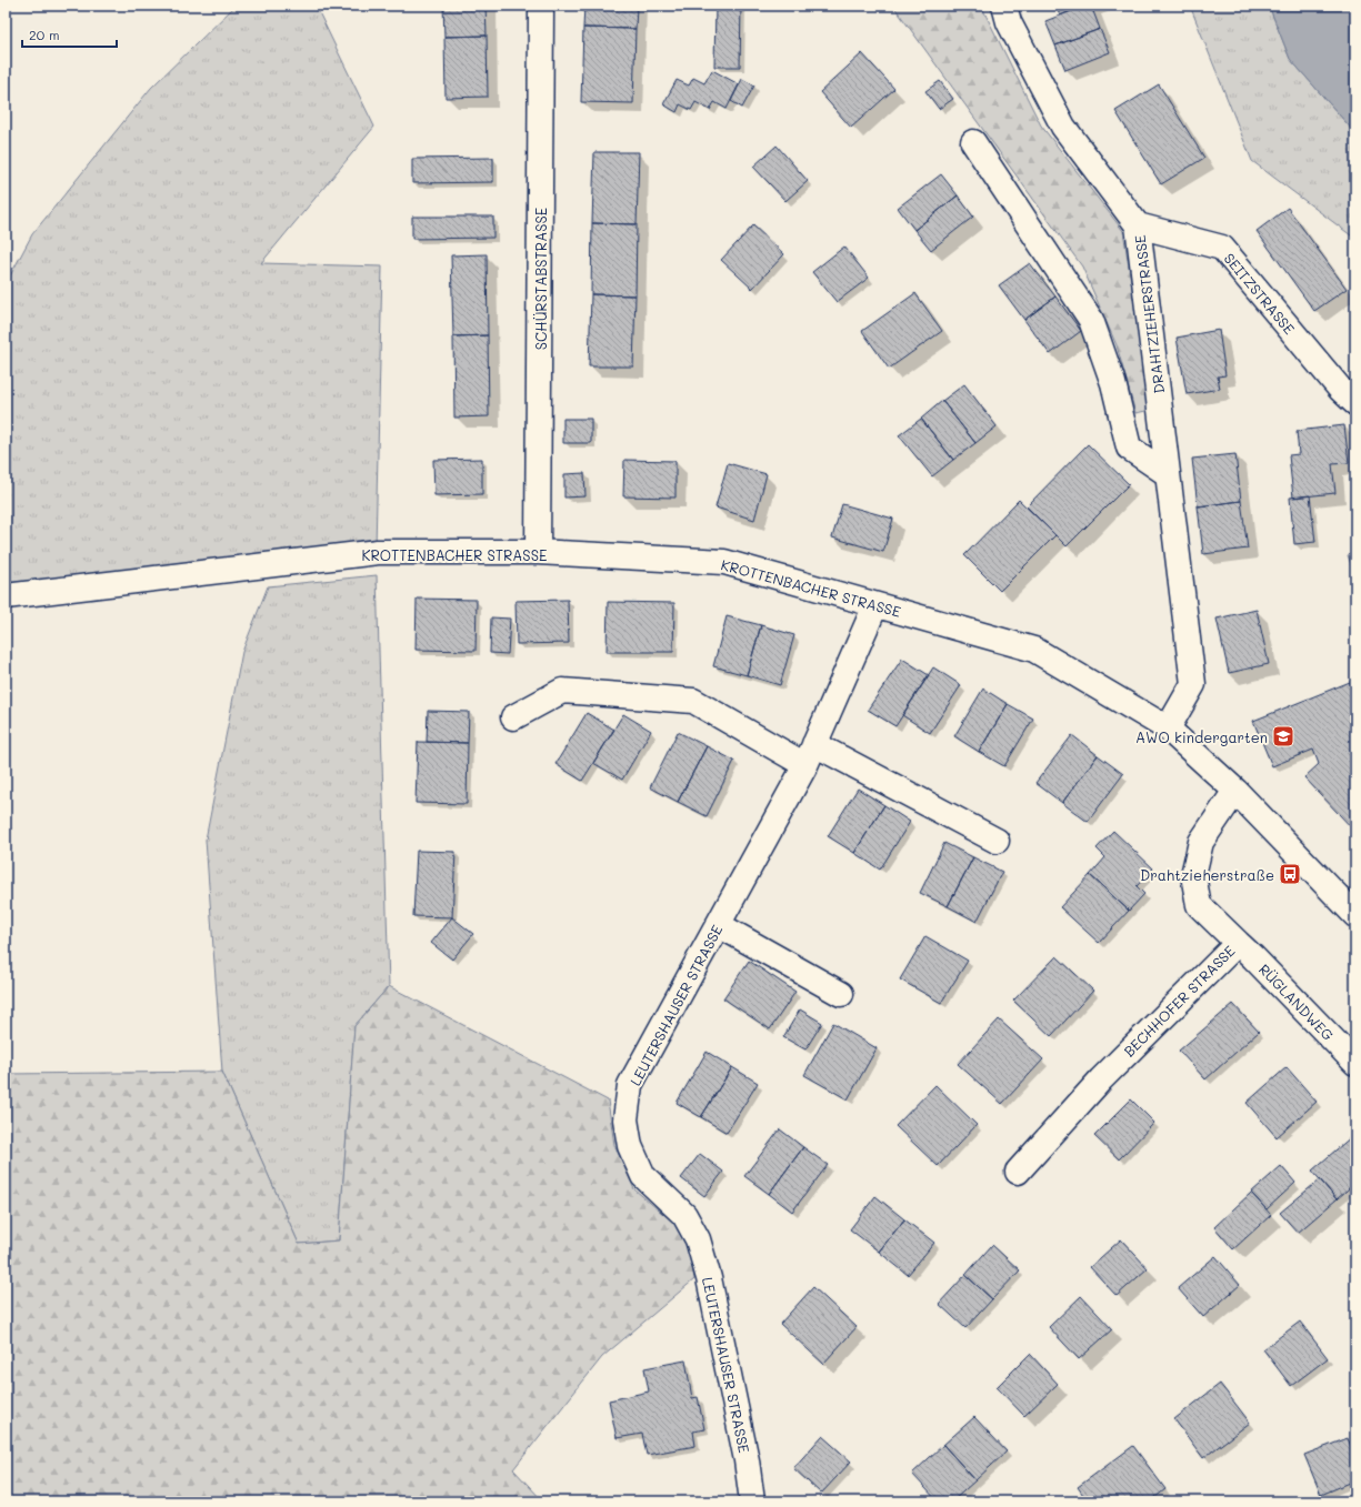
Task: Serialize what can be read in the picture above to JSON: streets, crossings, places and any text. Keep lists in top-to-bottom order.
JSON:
{
  "streets": {
    "street": [
      "SCHÜRSTABSTRASSE",
      "SEITZSTRASSE",
      "DRAHTZIEHERSTRASSE",
      "KROTTENBACHER STRASSE",
      "BECHHOFER STRASSE",
      "RÜGLANDWEG",
      "LEUTERSHAUSER STRASSE"
    ]
  },
  "crossings": [
    ["SCHÜRSTABSTRASSE", "KROTTENBACHER STRASSE"],
    ["SEITZSTRASSE", "DRAHTZIEHERSTRASSE"],
    ["DRAHTZIEHERSTRASSE", "KROTTENBACHER STRASSE"],
    ["KROTTENBACHER STRASSE", "BECHHOFER STRASSE"],
    ["KROTTENBACHER STRASSE", "LEUTERSHAUSER STRASSE"],
    ["BECHHOFER STRASSE", "RÜGLANDWEG"]
  ],
  "places": {
    "school or university": ["AWO kindergarten"],
    "bus stop": ["Drahtzieherstraße"]
  },
  "scale_bar": "20 m"
}
